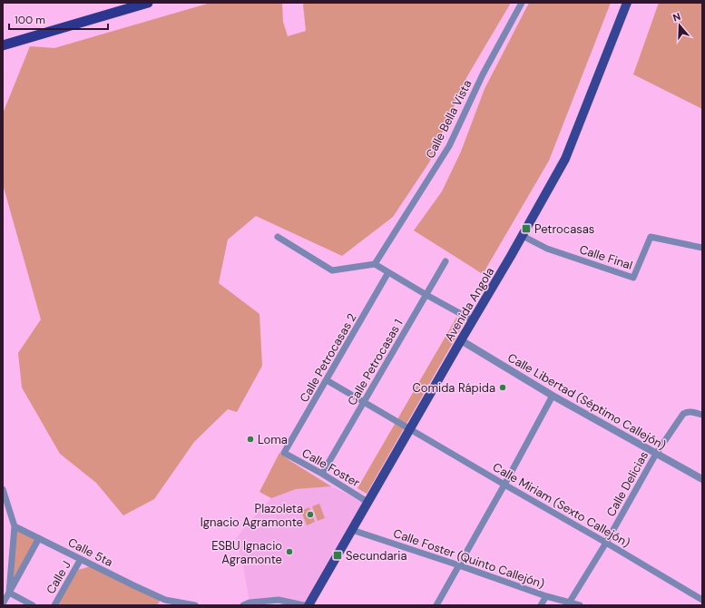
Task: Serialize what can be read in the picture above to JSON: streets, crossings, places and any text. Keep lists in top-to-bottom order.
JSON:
{
  "streets": {
    "main road": ["Avenida Angola"],
    "street": [
      "Calle Bella Vista",
      "Calle Final",
      "Calle Petrocasas 2",
      "Calle Petrocasas 1",
      "Calle Libertad (Séptimo Callejón)",
      "Calle Foster",
      "Calle Delicias",
      "Calle Miriam (Sexto Callejón)",
      "Calle 5ta",
      "Calle Foster (Quinto Callejón)",
      "Calle J"
    ]
  },
  "crossings": [
    ["Calle Final", "Avenida Angola"],
    ["Avenida Angola", "Calle Libertad (Séptimo Callejón)"],
    ["Avenida Angola", "Calle Foster"],
    ["Avenida Angola", "Calle Miriam (Sexto Callejón)"],
    ["Avenida Angola", "Calle Foster (Quinto Callejón)"],
    ["Calle Petrocasas 2", "Calle Foster"],
    ["Calle Petrocasas 2", "Calle Miriam (Sexto Callejón)"],
    ["Calle Petrocasas 1", "Calle Foster"],
    ["Calle Petrocasas 1", "Calle Miriam (Sexto Callejón)"],
    ["Calle Libertad (Séptimo Callejón)", "Calle Delicias"],
    ["Calle Delicias", "Calle Miriam (Sexto Callejón)"],
    ["Calle Delicias", "Calle Foster (Quinto Callejón)"],
    ["Calle 5ta", "Calle J"]
  ],
  "places": {
    "transit": ["Petrocasas", "Secundaria"],
    "other": [
      "Comida Rápida",
      "Loma",
      "Plazoleta Ignacio Agramonte",
      "ESBU Ignacio Agramonte"
    ]
  },
  "scale_bar": "100 m",
  "north": "top"
}
